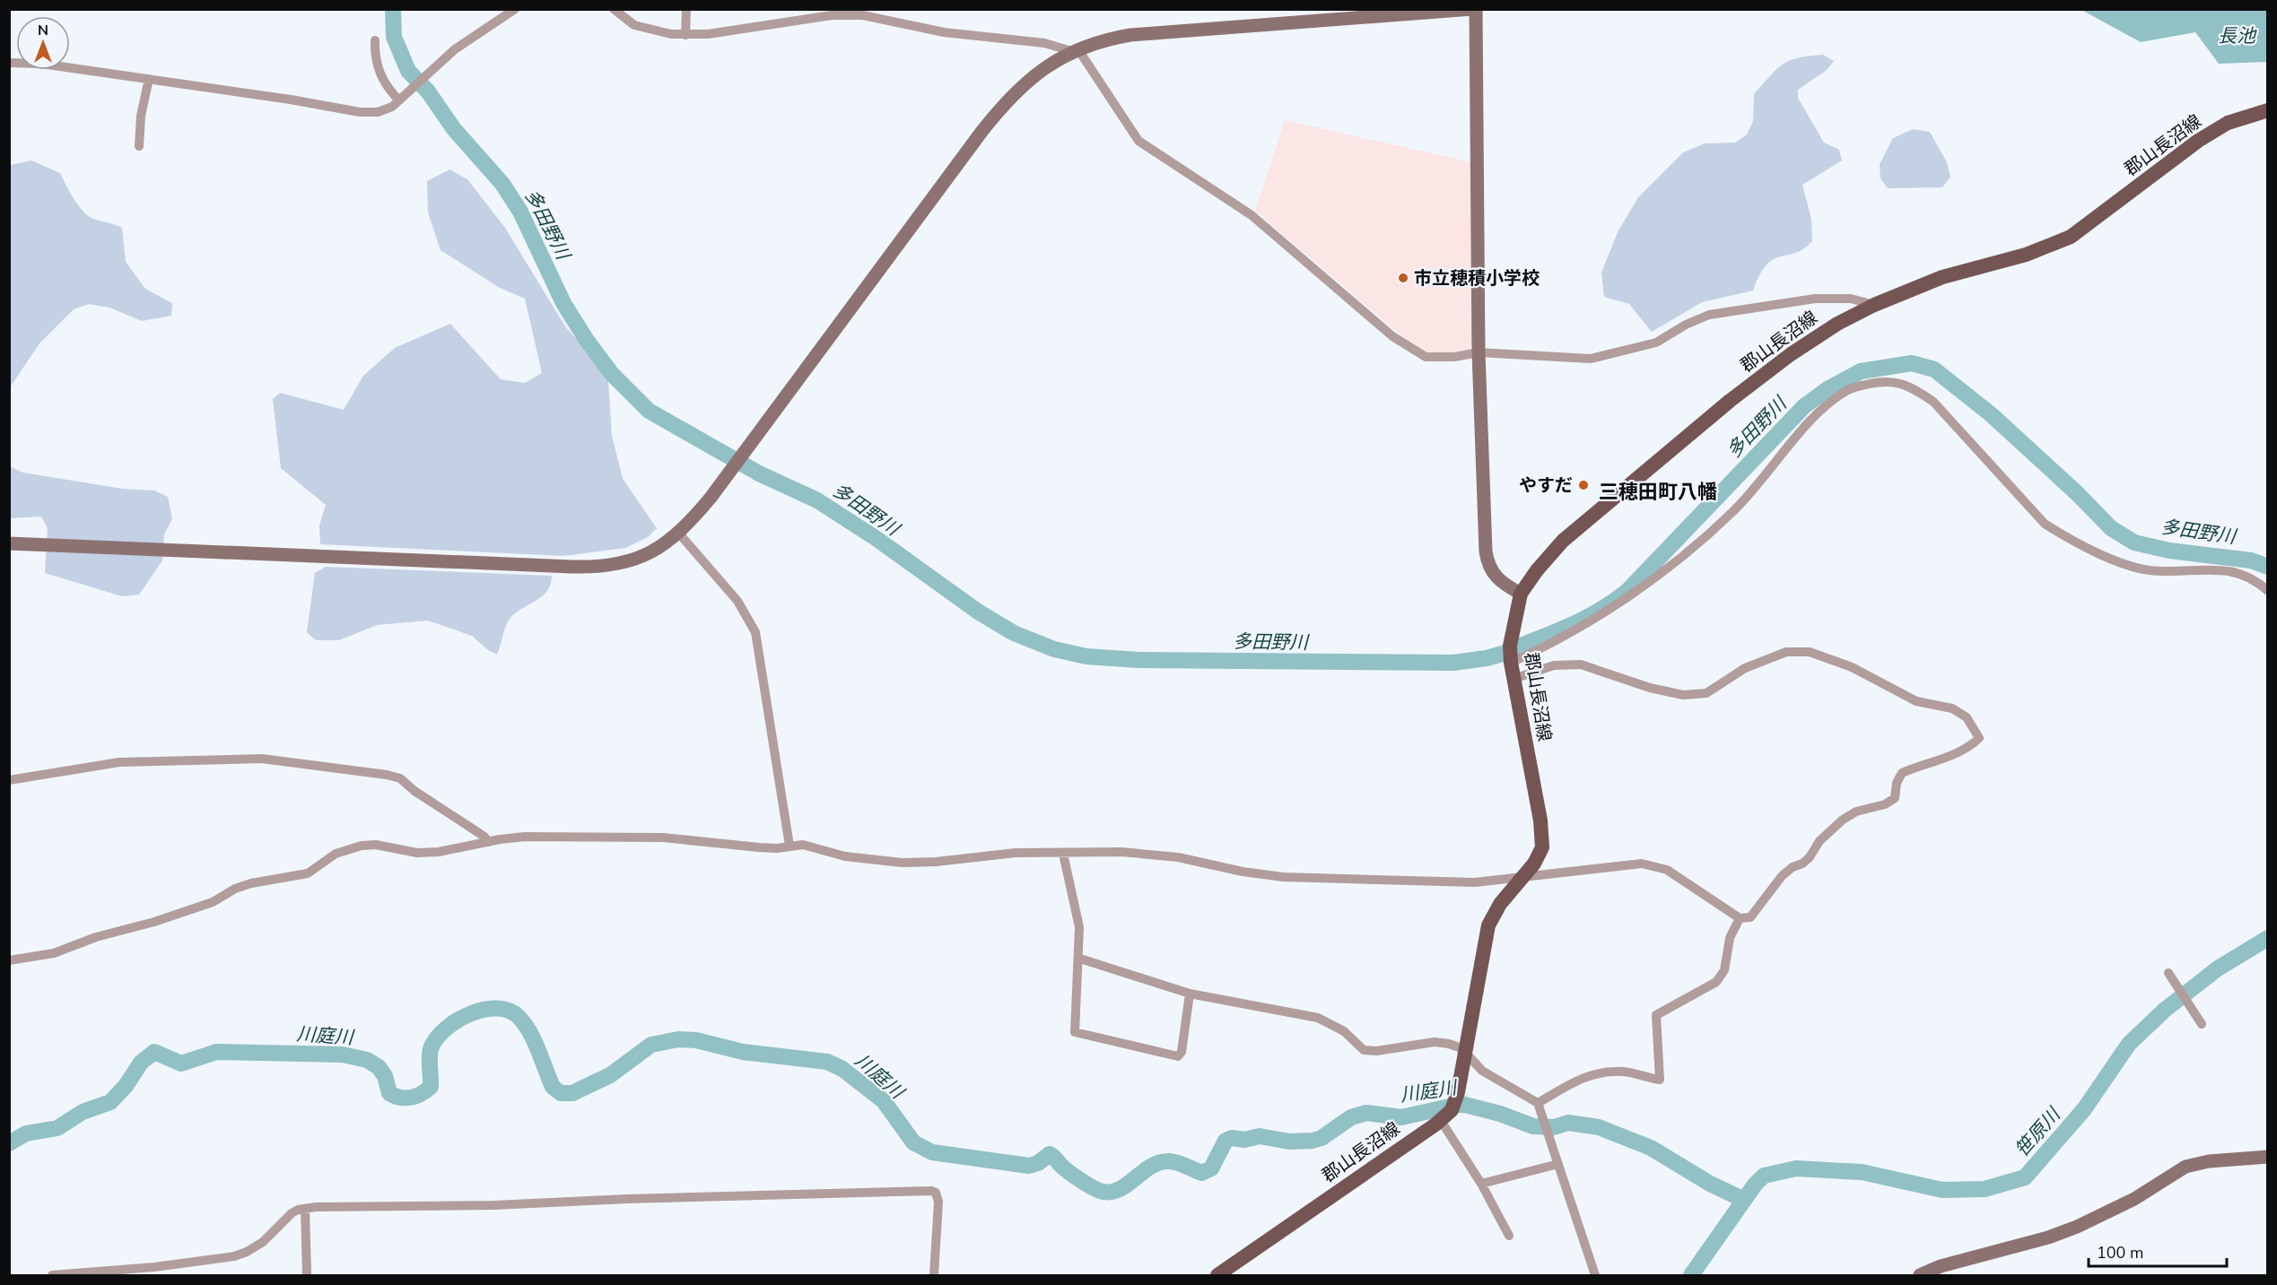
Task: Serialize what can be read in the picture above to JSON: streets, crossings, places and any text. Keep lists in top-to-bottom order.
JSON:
{
  "streets": {
    "main road": ["郡山長沼線"]
  },
  "districts": ["三穂田町八幡"],
  "water": [
    "長池",
    "多田野川",
    "川庭川",
    "笹原川"
  ],
  "places": ["市立穂積小学校", "やすだ"],
  "scale_bar": "100 m",
  "north": "top"
}
